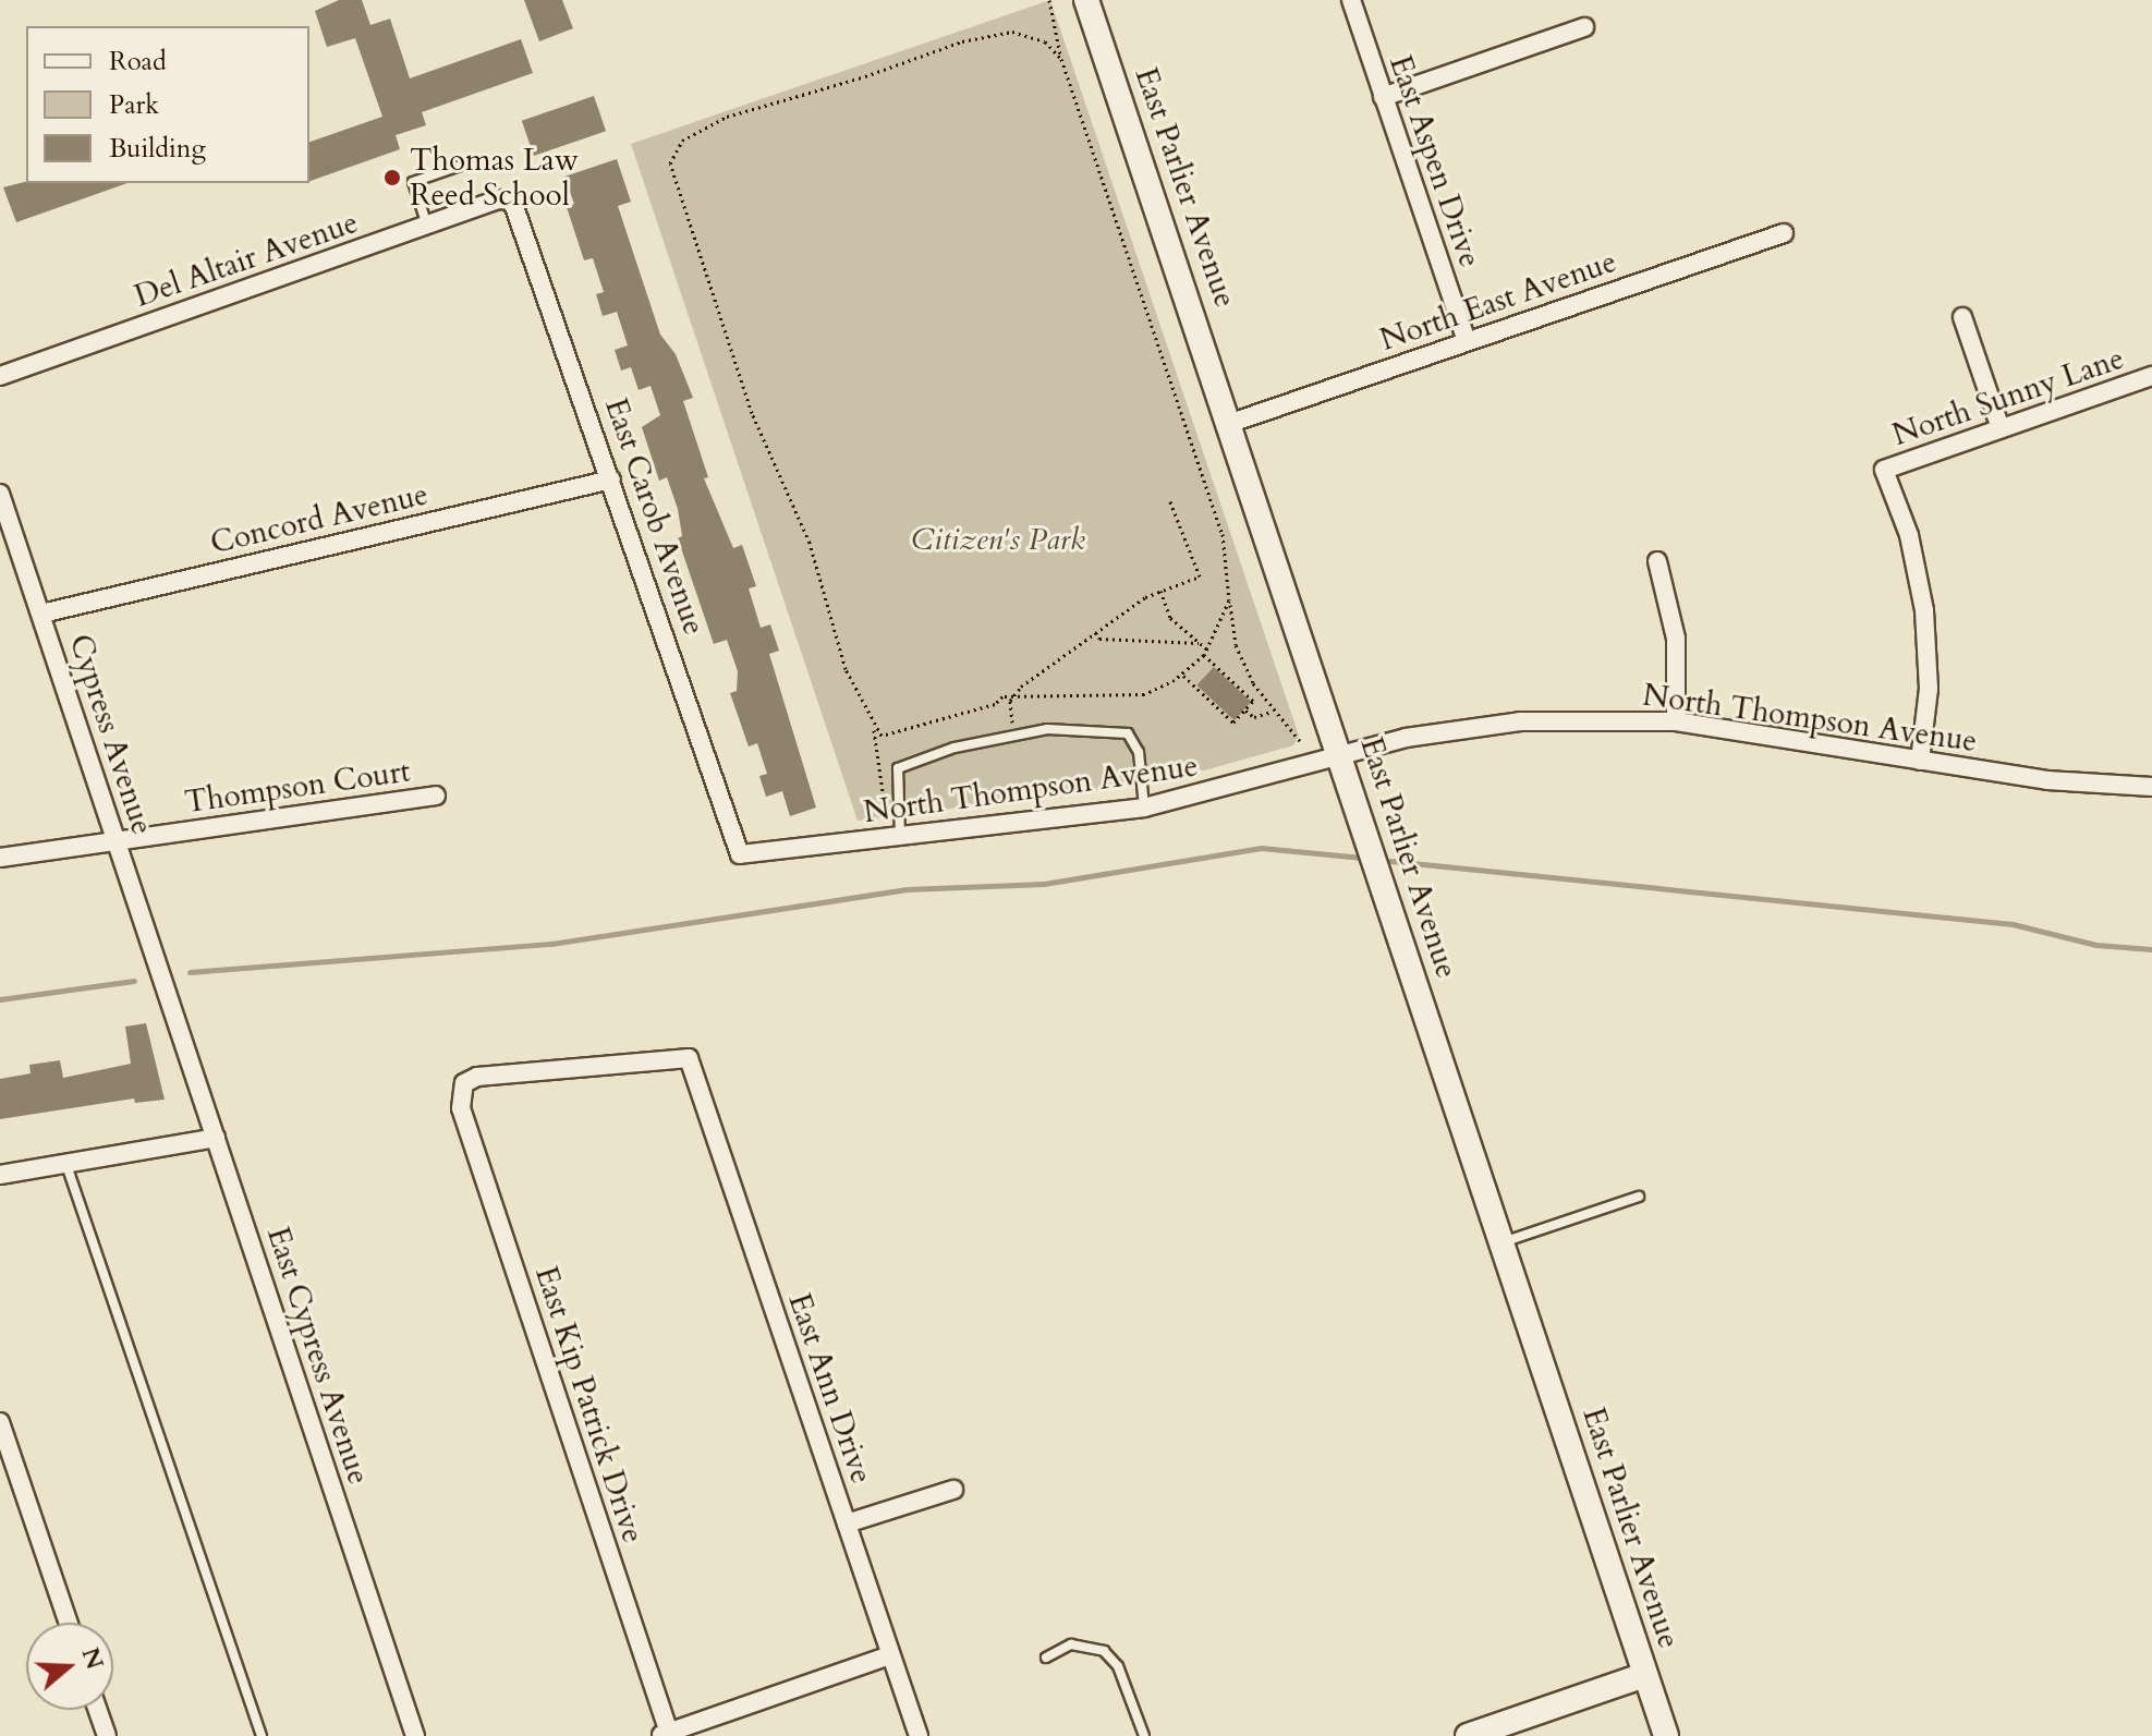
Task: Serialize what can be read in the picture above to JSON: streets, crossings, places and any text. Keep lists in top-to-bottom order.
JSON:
{
  "streets": {
    "street": [
      "East Aspen Drive",
      "East Parlier Avenue",
      "Del Altair Avenue",
      "North East Avenue",
      "North Sunny Lane",
      "East Carob Avenue",
      "Concord Avenue",
      "North Thompson Avenue",
      "Cypress Avenue",
      "Thompson Court",
      "East Cypress Avenue",
      "East Ann Drive",
      "East Kip Patrick Drive"
    ]
  },
  "crossings": [
    ["East Aspen Drive", "North East Avenue"],
    ["East Parlier Avenue", "North East Avenue"],
    ["East Parlier Avenue", "North Thompson Avenue"],
    ["Del Altair Avenue", "East Carob Avenue"],
    ["North Sunny Lane", "North Thompson Avenue"],
    ["East Carob Avenue", "Concord Avenue"],
    ["East Carob Avenue", "North Thompson Avenue"],
    ["Concord Avenue", "Cypress Avenue"],
    ["Cypress Avenue", "Thompson Court"],
    ["Cypress Avenue", "East Cypress Avenue"],
    ["East Ann Drive", "East Kip Patrick Drive"]
  ],
  "parks": ["Citizen's Park"],
  "places": ["Thomas Law Reed School"],
  "legend": ["Road", "Park", "Building"],
  "north": "right"
}
